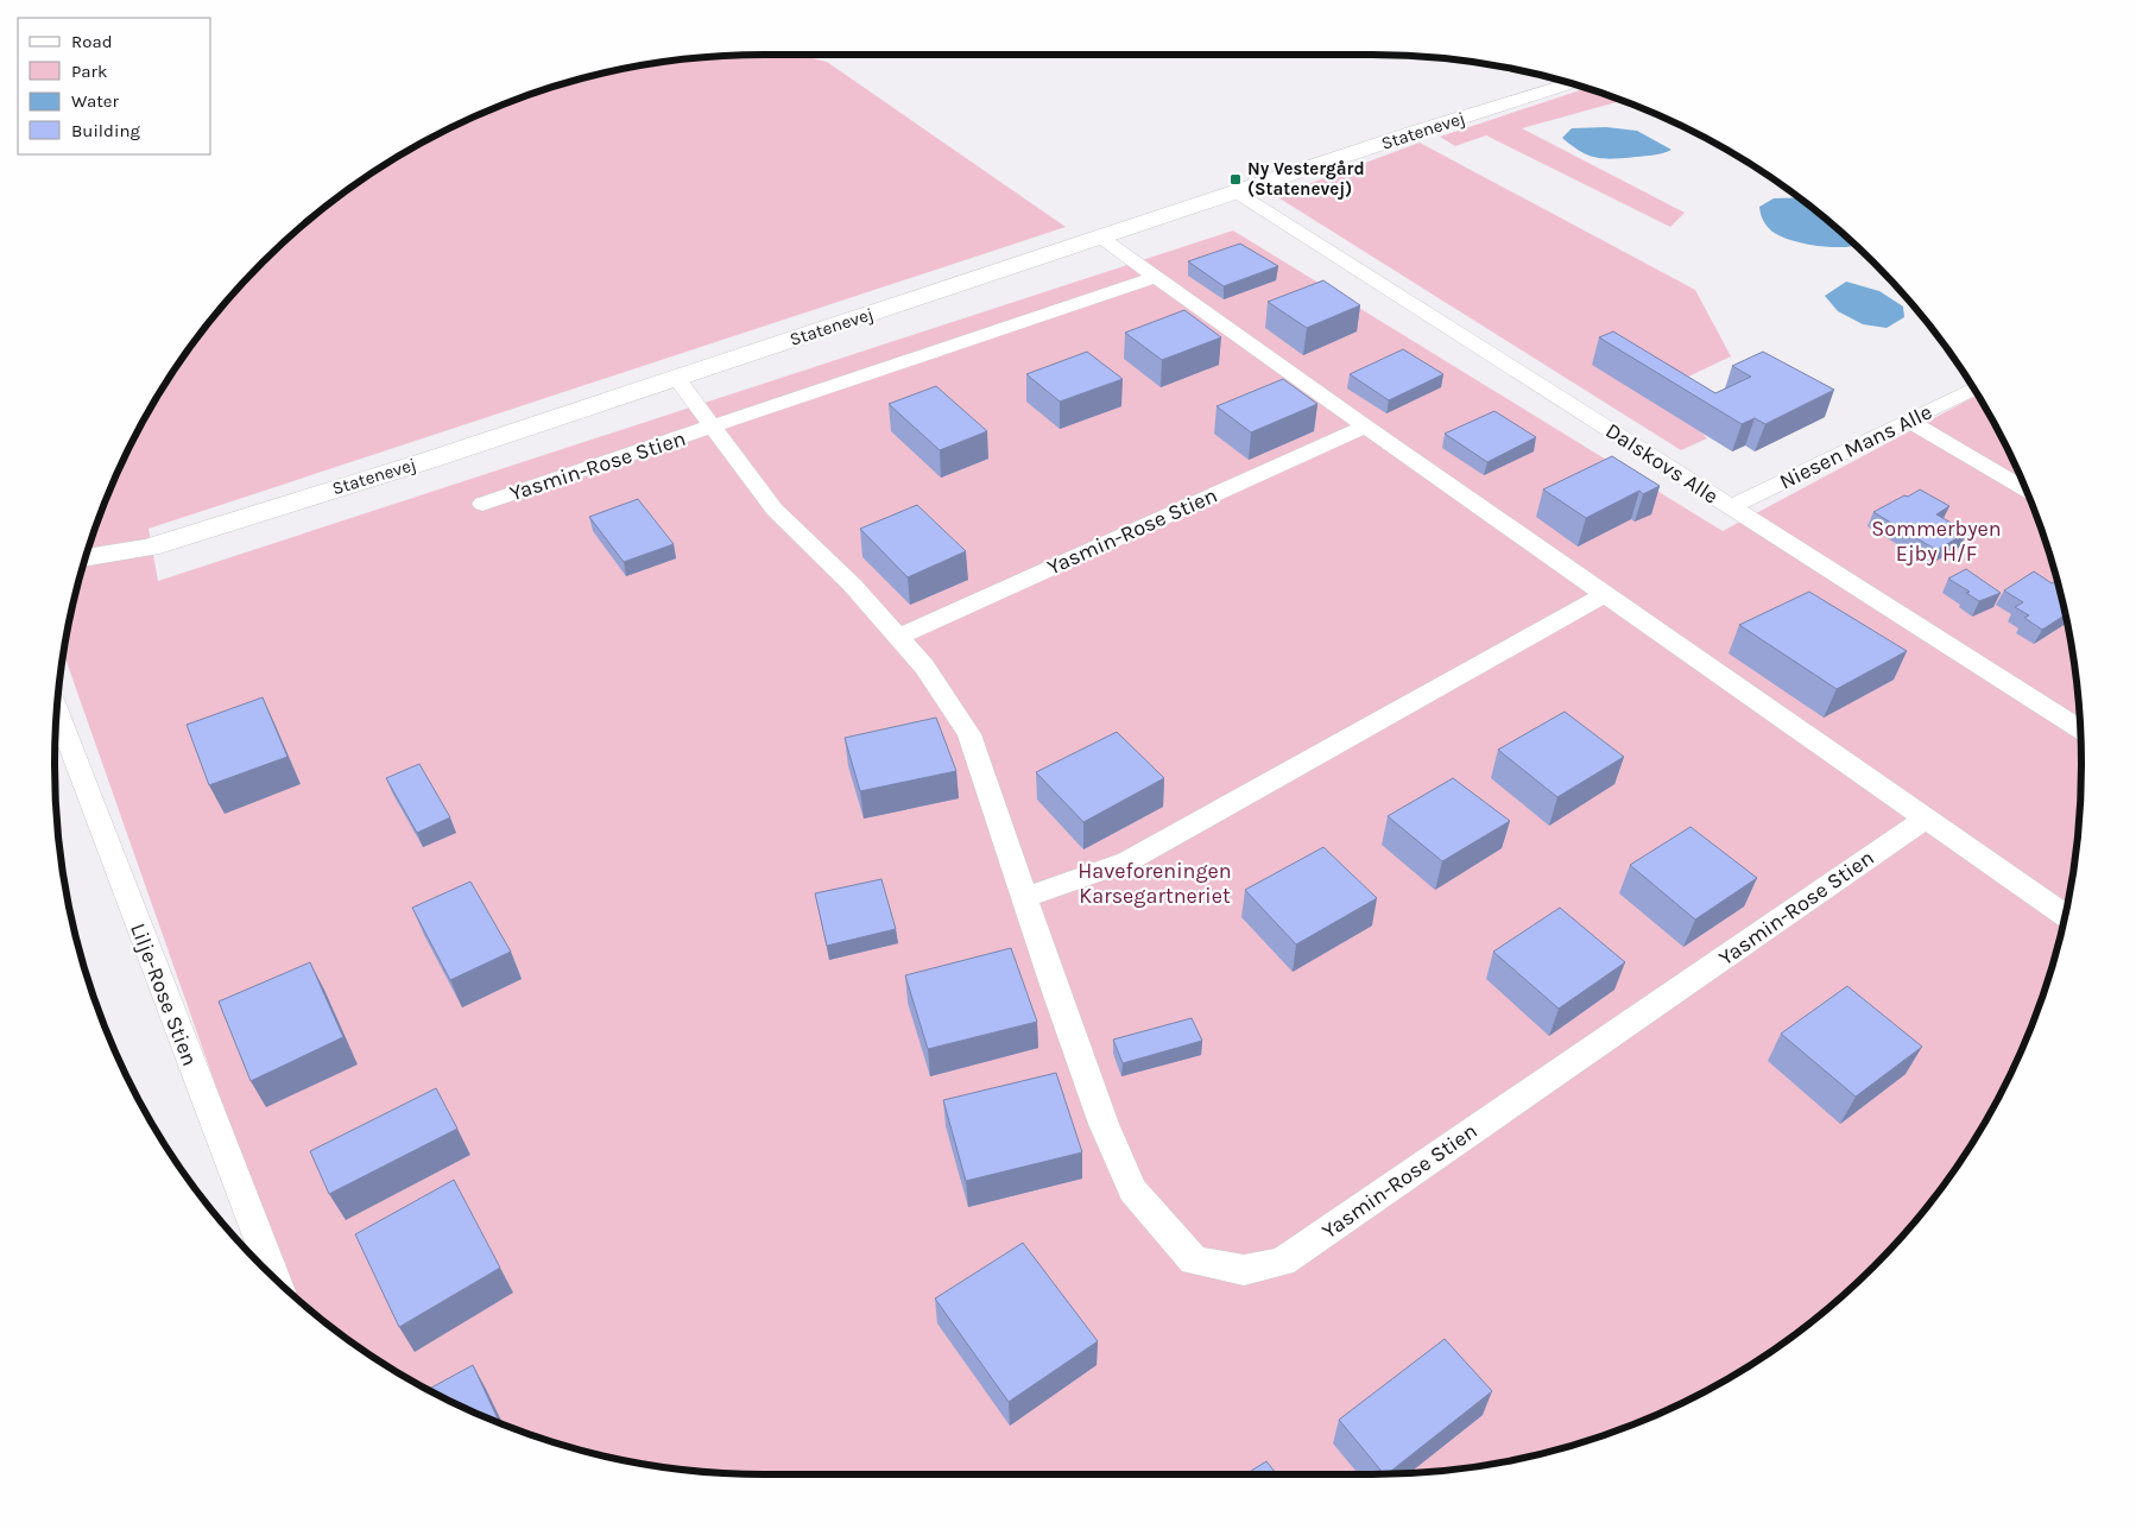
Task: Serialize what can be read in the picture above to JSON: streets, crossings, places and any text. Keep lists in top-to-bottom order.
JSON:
{
  "streets": {
    "street": ["Statenevej"],
    "lane": [
      "Niesen Mans Alle",
      "Dalskovs Alle",
      "Yasmin-Rose Stien",
      "Lilje-Rose Stien"
    ]
  },
  "crossings": [
    ["Statenevej", "Dalskovs Alle"],
    ["Statenevej", "Yasmin-Rose Stien"],
    ["Niesen Mans Alle", "Dalskovs Alle"]
  ],
  "parks": ["Sommerbyen Ejby H/F", "Haveforeningen Karsegartneriet"],
  "places": {
    "transit": ["Ny Vestergård (Statenevej)"]
  },
  "legend": [
    "Road",
    "Park",
    "Water",
    "Building"
  ]
}
